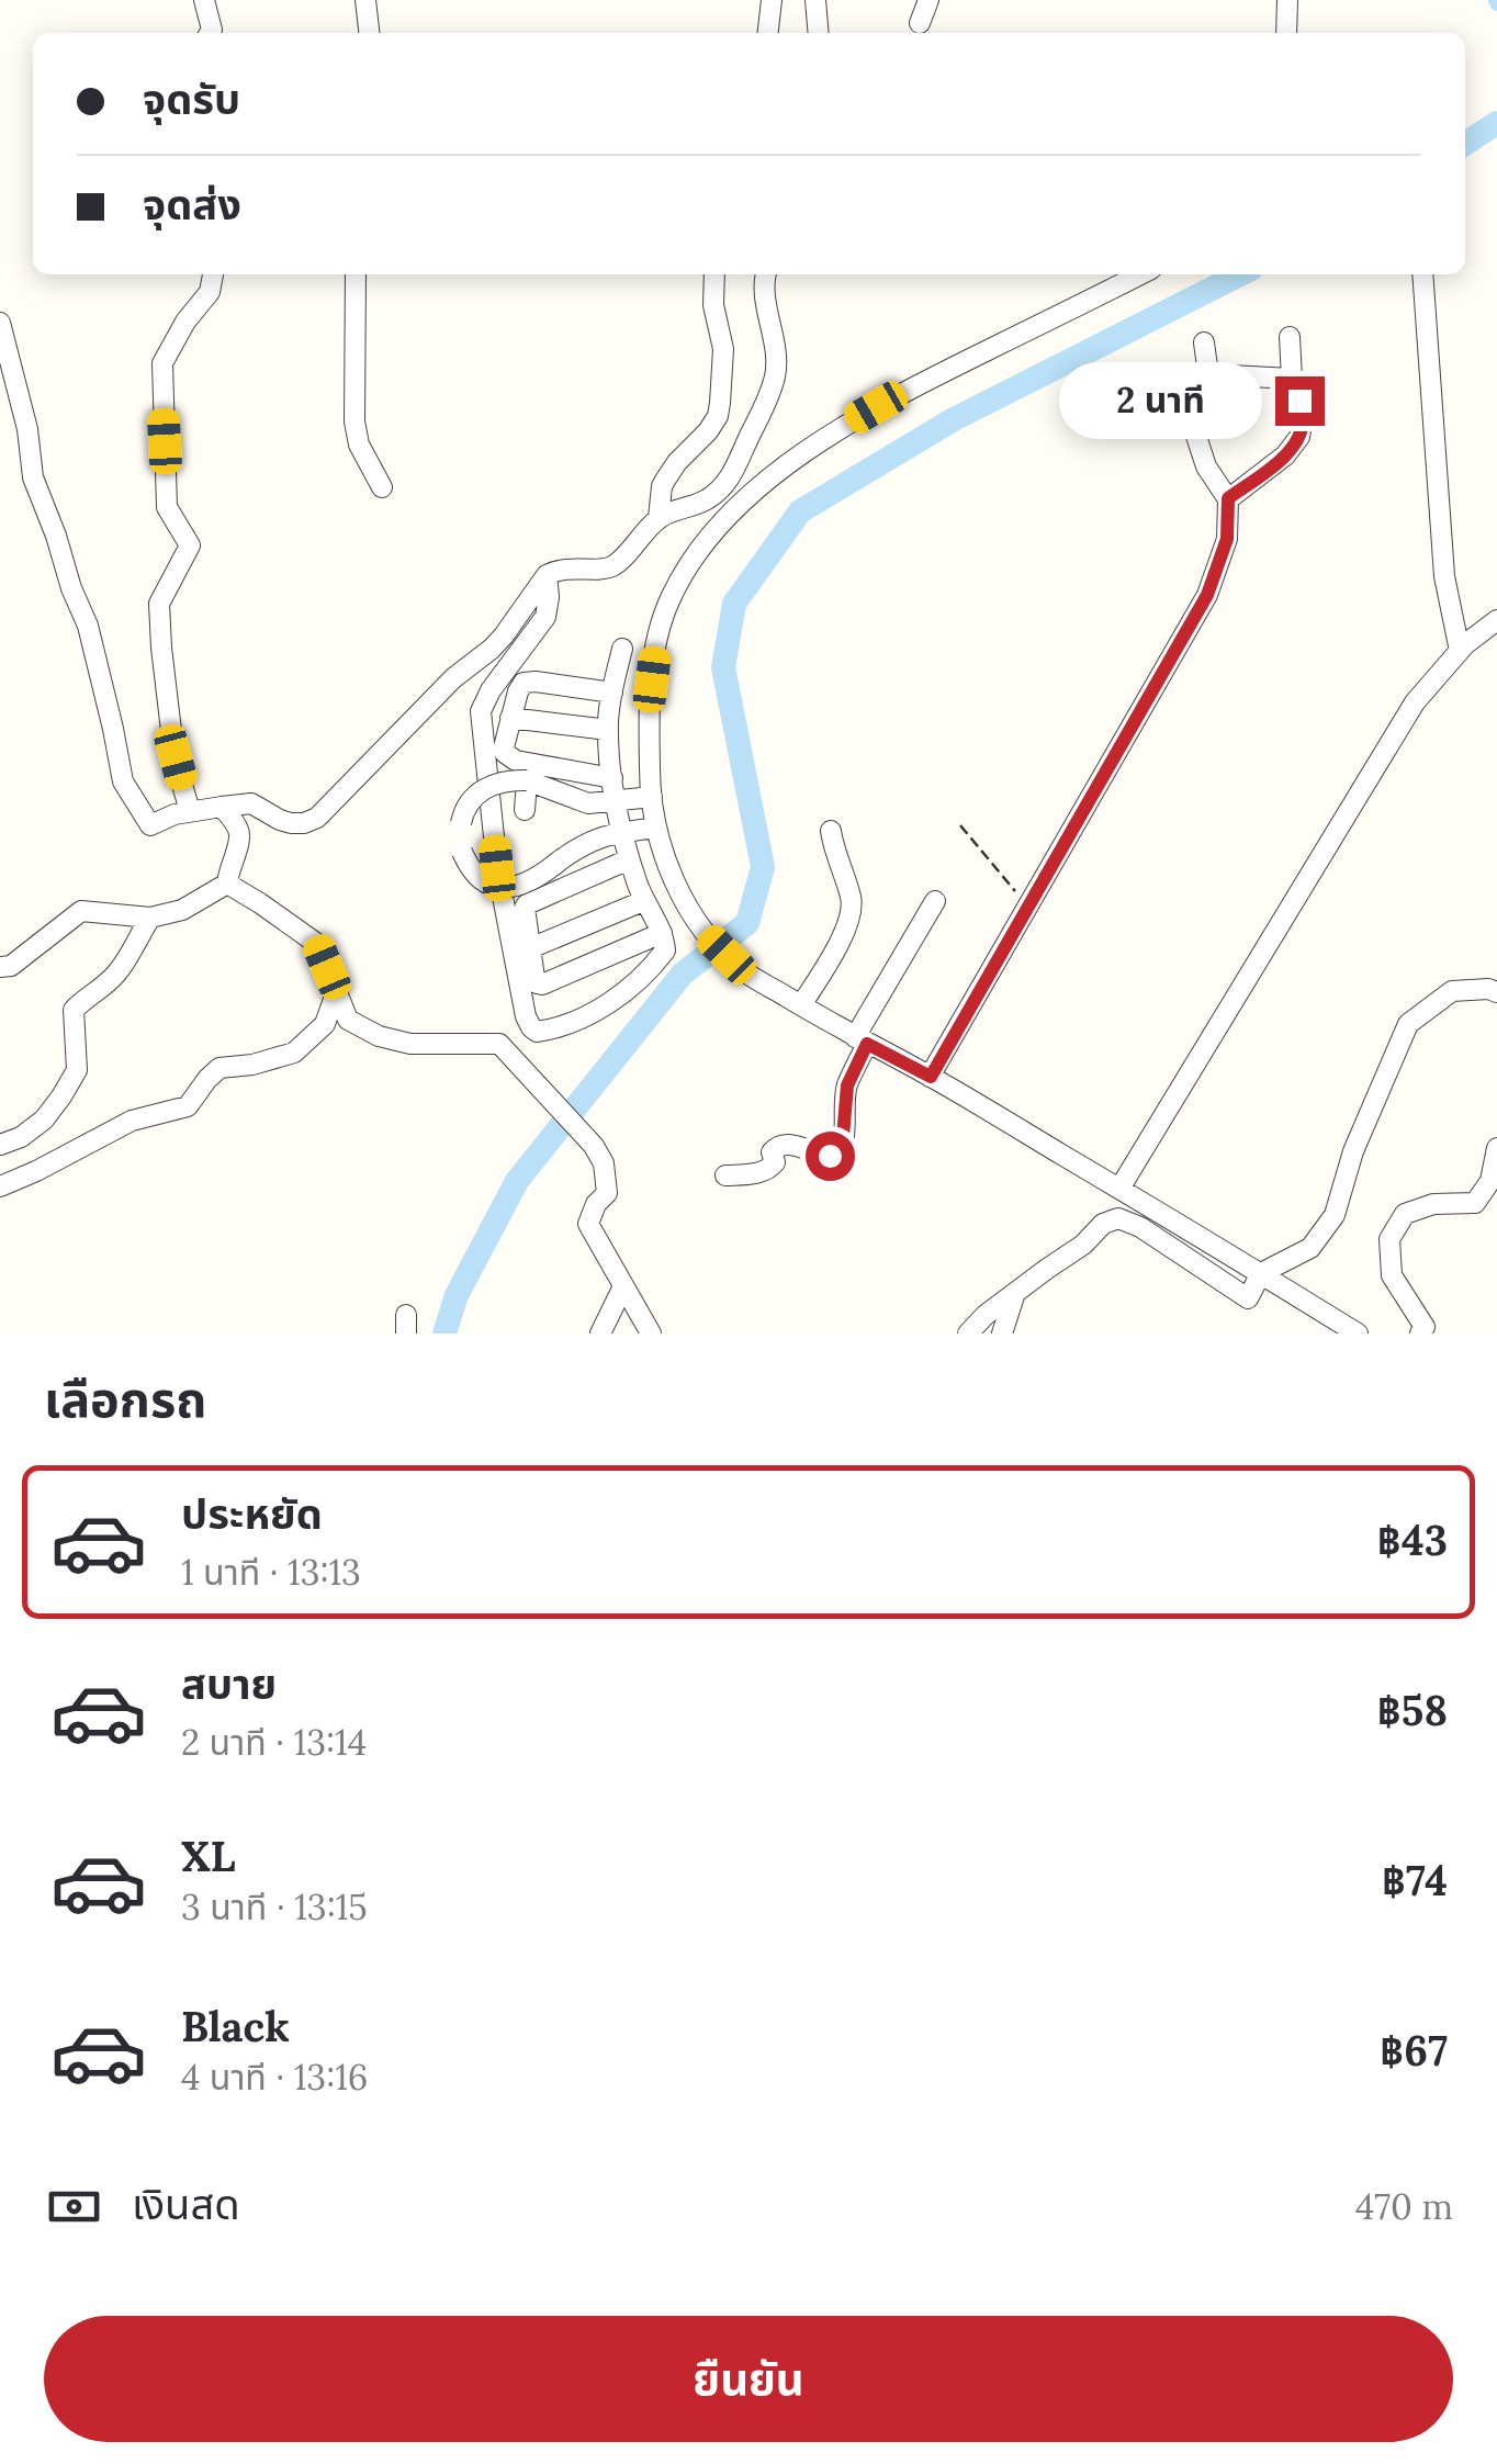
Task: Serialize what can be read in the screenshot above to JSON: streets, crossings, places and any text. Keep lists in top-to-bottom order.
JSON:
{
  "page": {
    "banner": ["จุดรับ", "จุดส่ง"],
    "bubble": "2 นาที",
    "heading": "เลือกรถ",
    "list": [
      {
        "name": "ประหยัด",
        "note": "1 นาที · 13:13",
        "value": "฿43"
      },
      {
        "name": "สบาย",
        "note": "2 นาที · 13:14",
        "value": "฿58"
      },
      {
        "name": "XL",
        "note": "3 นาที · 13:15",
        "value": "฿74"
      },
      {
        "name": "Black",
        "note": "4 นาที · 13:16",
        "value": "฿67"
      }
    ],
    "pay": ["เงินสด", "470 m"],
    "buttons": "ยืนยัน"
  }
}
